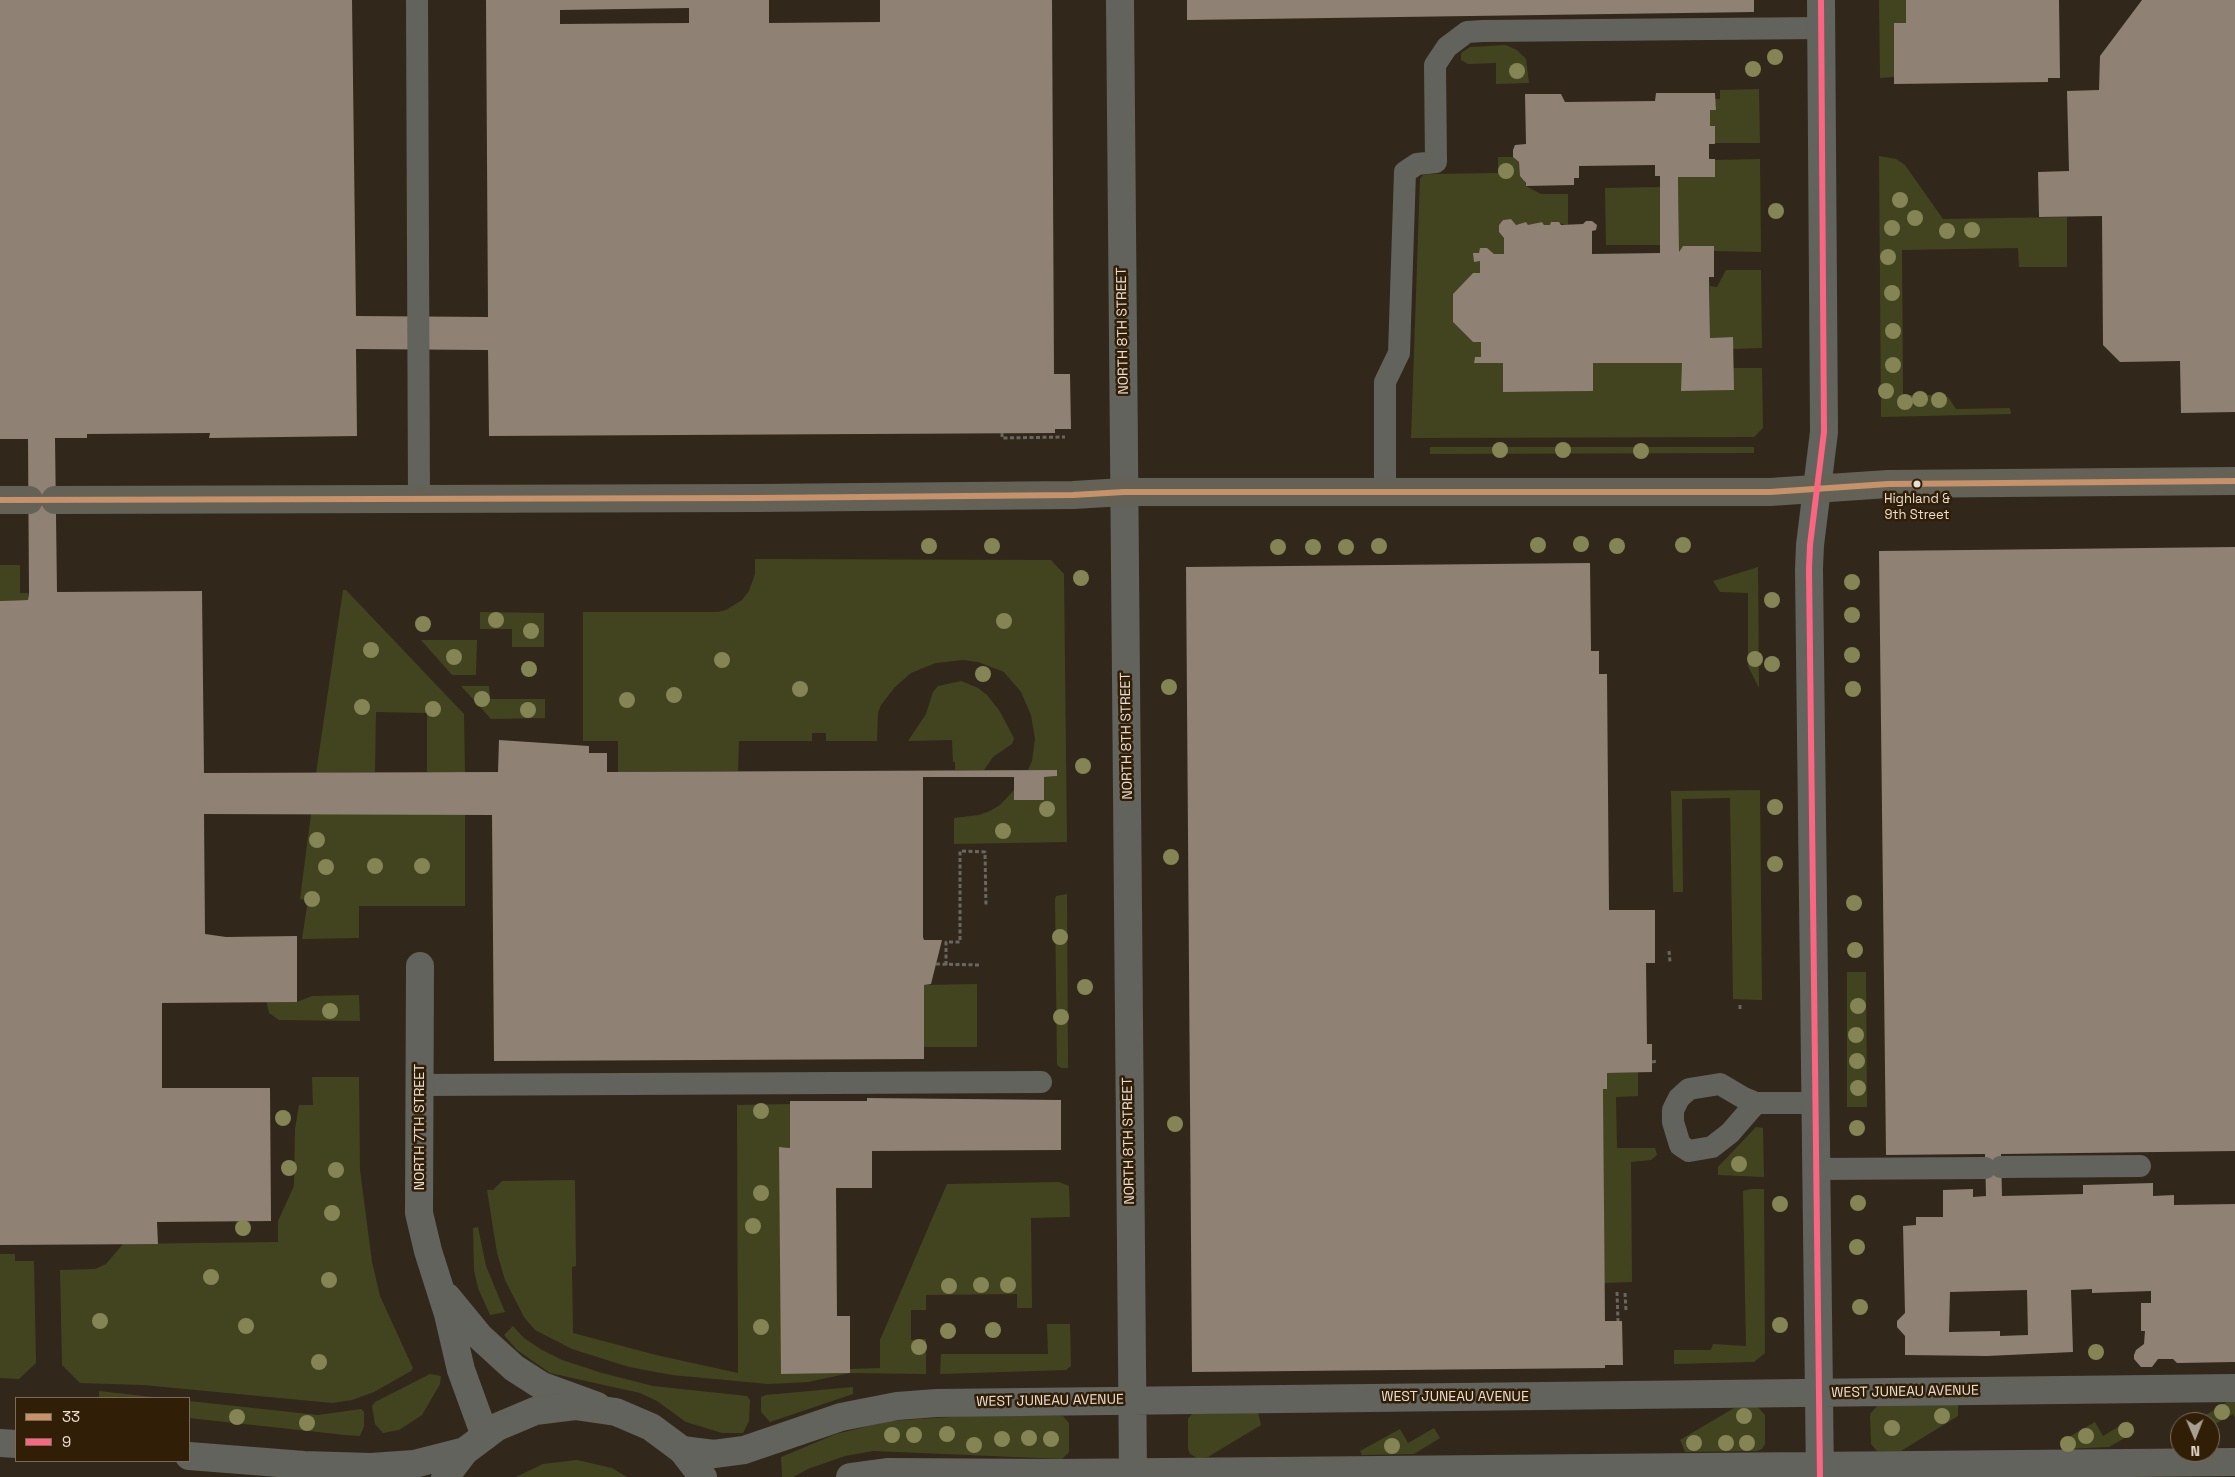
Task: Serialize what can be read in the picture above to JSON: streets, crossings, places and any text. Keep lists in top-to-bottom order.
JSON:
{
  "streets": {
    "street": ["NORTH 8TH STREET", "NORTH 7TH STREET", "WEST JUNEAU AVENUE"]
  },
  "crossings": [
    ["NORTH 8TH STREET", "WEST JUNEAU AVENUE"]
  ],
  "places": ["Highland & 9th Street"],
  "lines": ["transit line 9", "transit line 33"],
  "legend": ["33", "9"],
  "north": "bottom"
}
